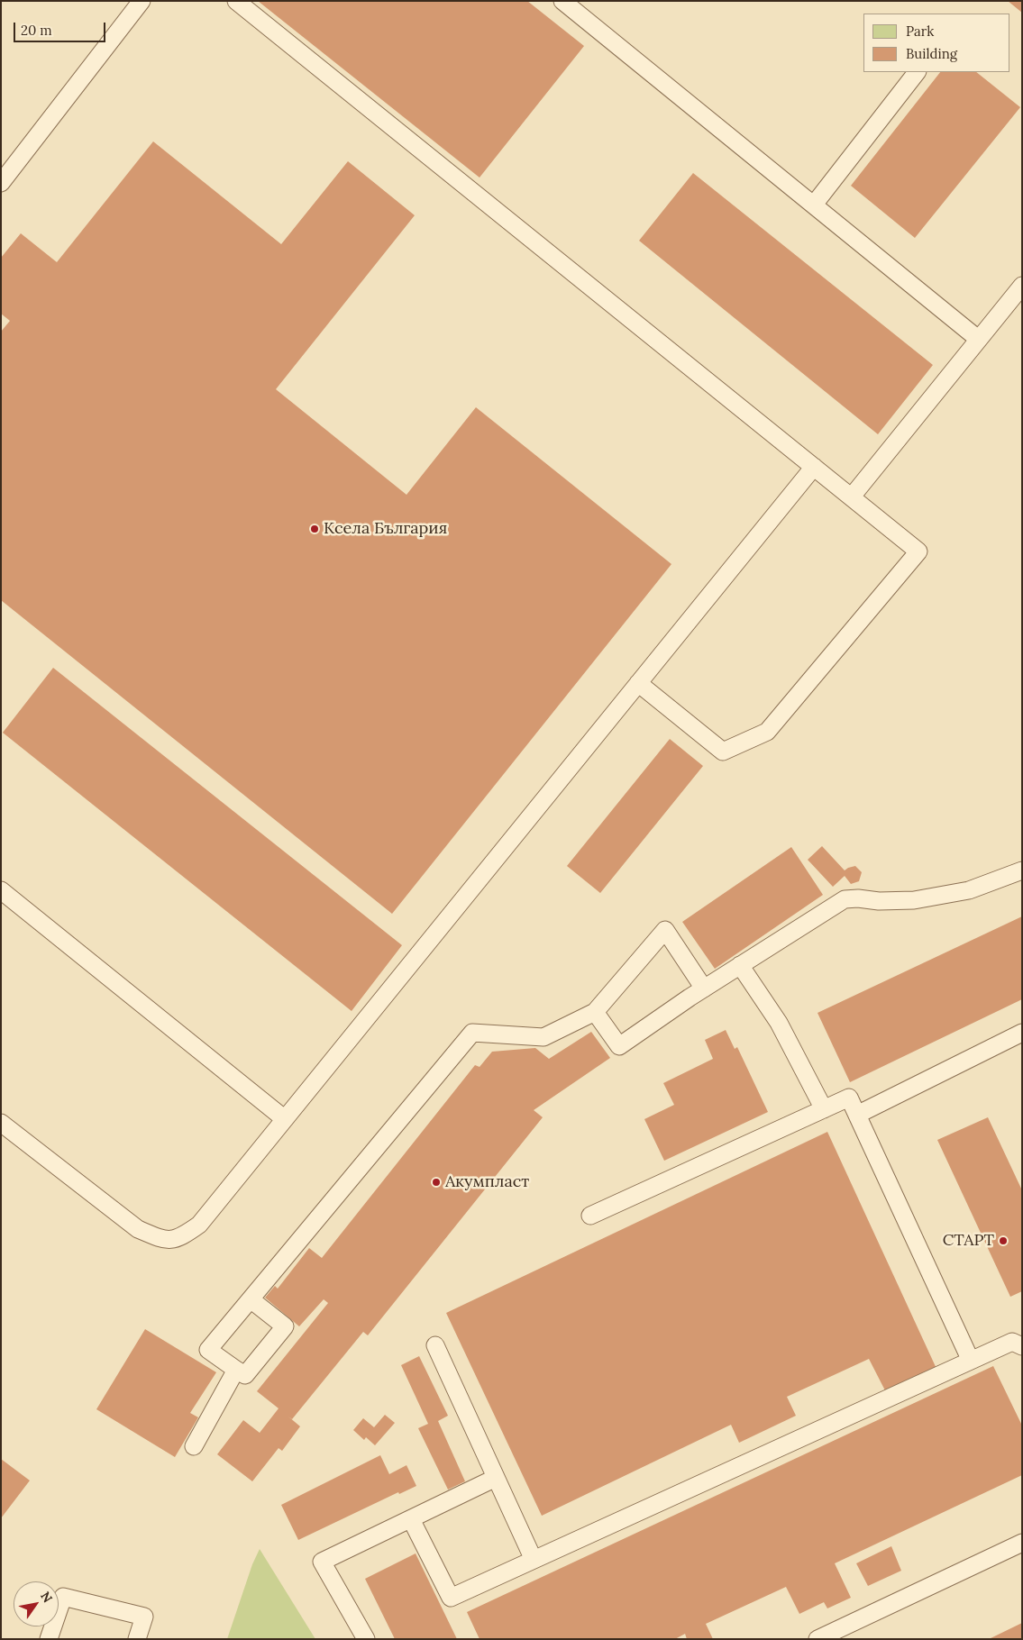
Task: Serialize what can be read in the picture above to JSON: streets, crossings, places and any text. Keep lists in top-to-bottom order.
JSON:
{
  "places": ["Ксела България", "Акумпласт", "СТАРТ"],
  "legend": ["Park", "Building"],
  "scale_bar": "20 m",
  "north": "top right"
}
